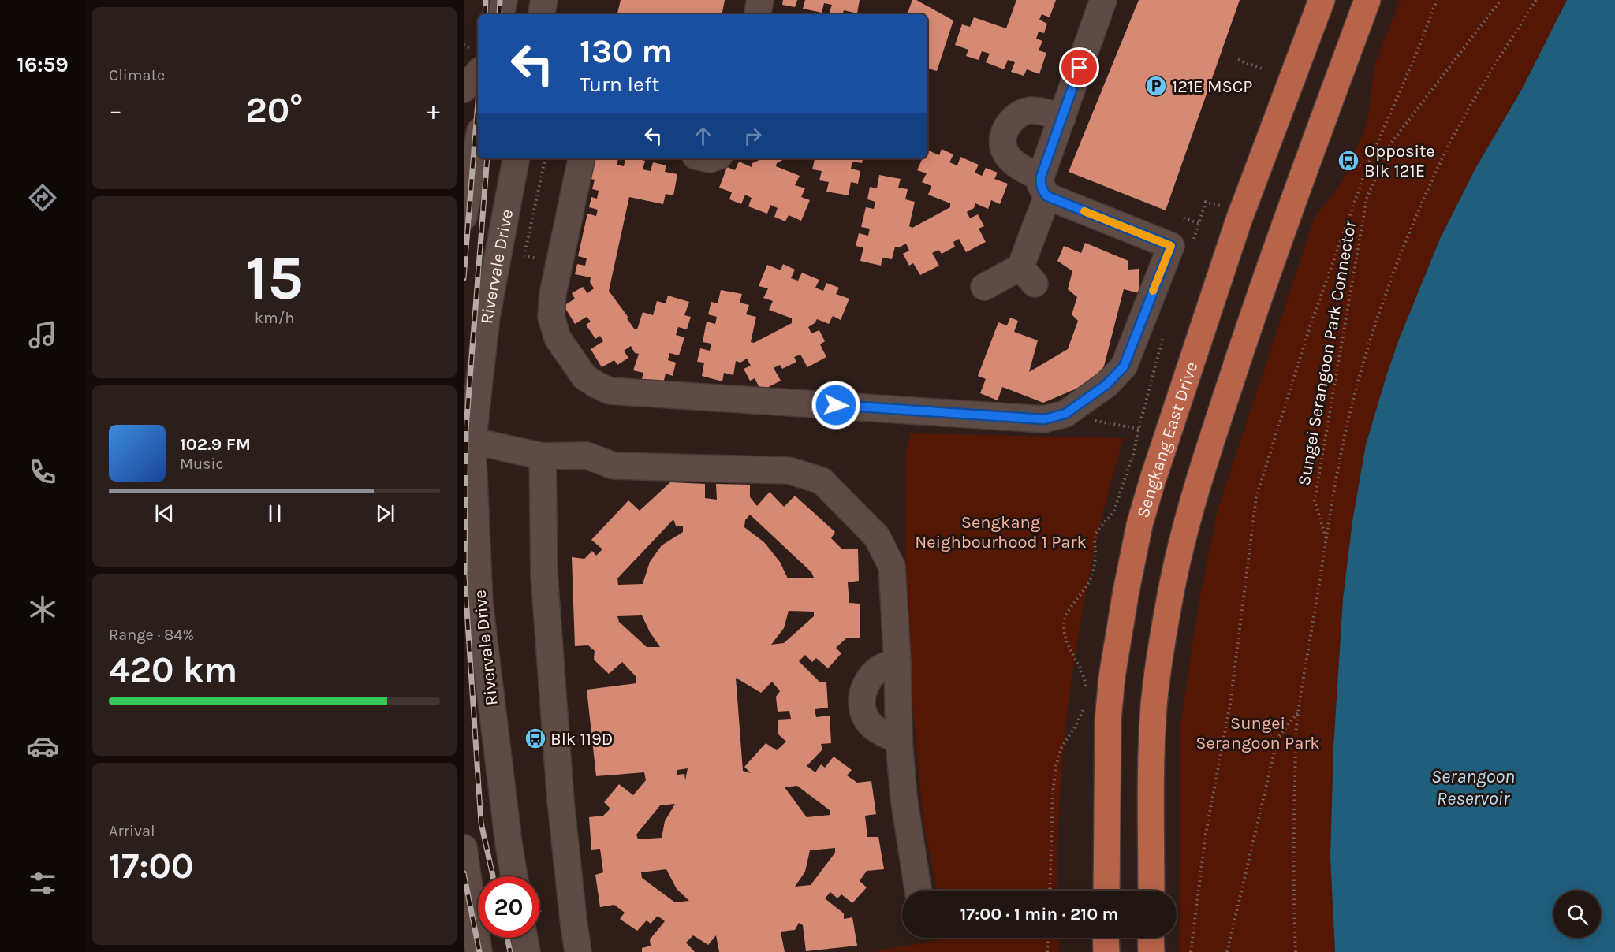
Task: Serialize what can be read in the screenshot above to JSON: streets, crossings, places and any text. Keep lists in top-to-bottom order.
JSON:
{
  "streets": {
    "main road": ["Sengkang East Drive"],
    "street": ["Rivervale Drive"],
    "path": ["Sungei Serangoon Park Connector"]
  },
  "water": ["Serangoon Reservoir"],
  "parks": ["Sengkang Neighbourhood 1 Park", "Sungei Serangoon Park"],
  "places": {
    "parking": ["121E MSCP"],
    "bus stop": ["Opposite Blk 121E", "Blk 119D"]
  },
  "page": {
    "tabs": "16:59",
    "tile": [
      "Climate",
      ["15", "km/h"],
      ["Range · 84%", "420 km"],
      ["Arrival", "17:00"]
    ],
    "turn": ["130 m", "Turn left"],
    "heat": ["−", "20°", "+"],
    "song": ["102.9 FM", "Music"],
    "limit": "20",
    "trip": "17:00 · 1 min · 210 m"
  }
}
